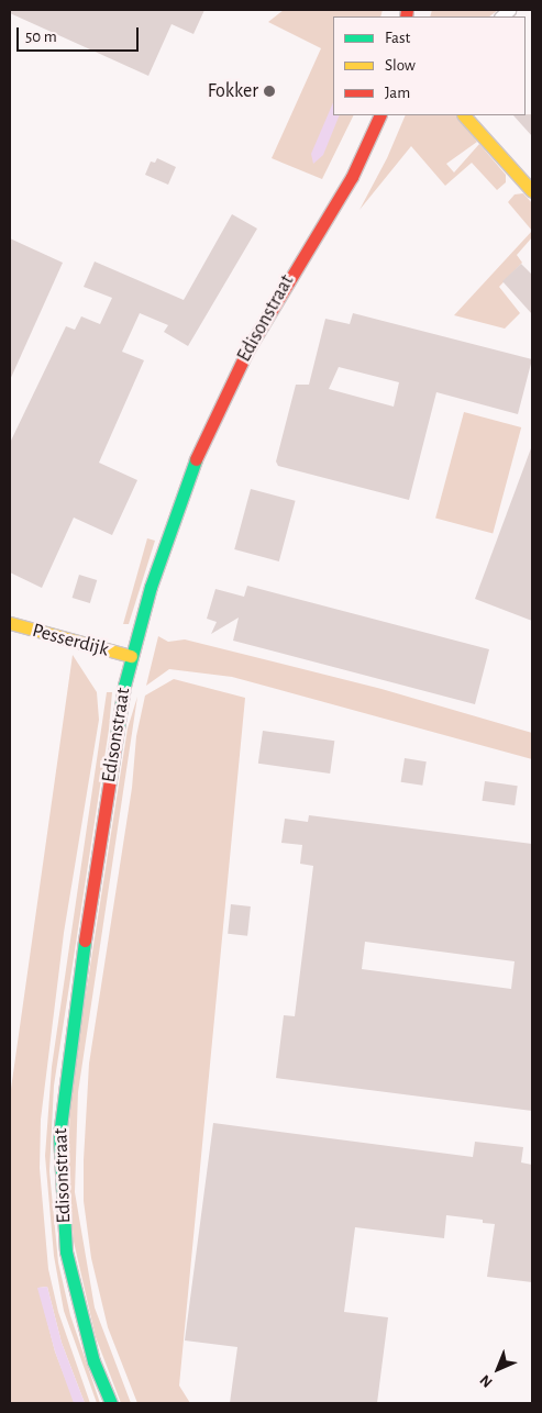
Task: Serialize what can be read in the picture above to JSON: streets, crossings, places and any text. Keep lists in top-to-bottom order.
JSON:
{
  "streets": {
    "main road": ["Edisonstraat", "Pesserdijk"]
  },
  "crossings": [
    ["Edisonstraat", "Pesserdijk"]
  ],
  "places": ["Fokker"],
  "legend": ["Fast", "Slow", "Jam"],
  "scale_bar": "50 m",
  "north": "bottom left"
}
